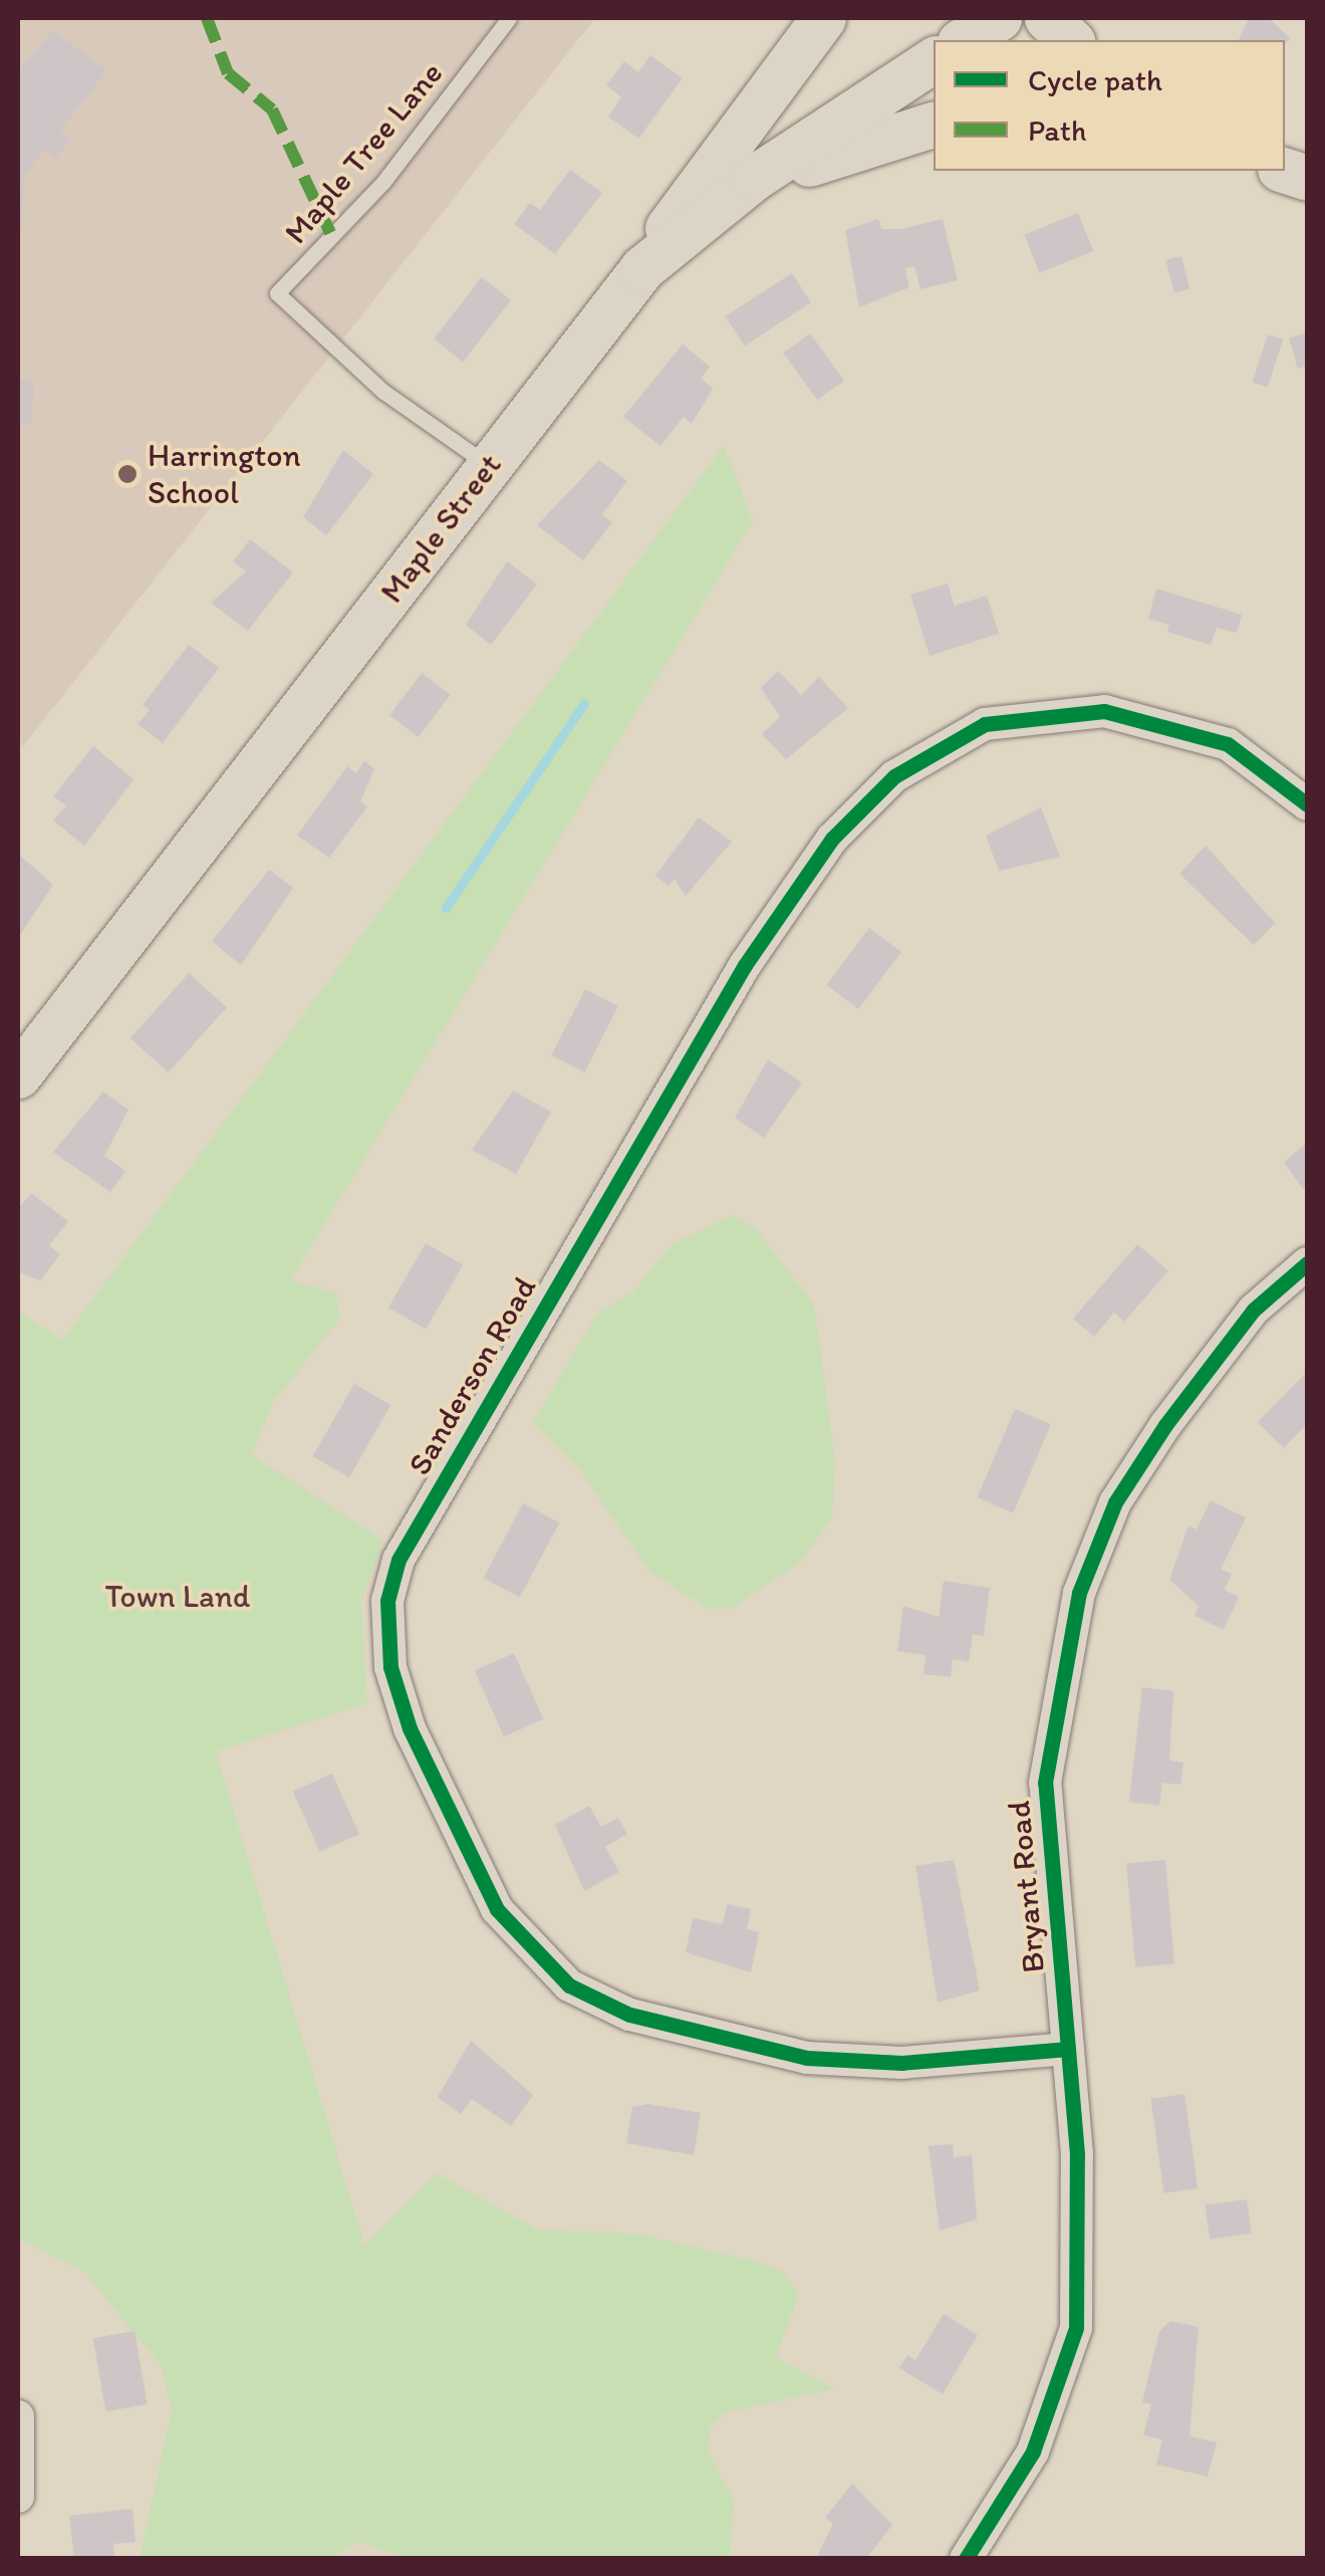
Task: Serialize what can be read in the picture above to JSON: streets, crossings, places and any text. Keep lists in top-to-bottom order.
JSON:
{
  "streets": {
    "main road": ["Maple Street"],
    "street": ["Sanderson Road", "Bryant Road"],
    "lane": ["Maple Tree Lane"]
  },
  "crossings": [
    ["Maple Tree Lane", "Maple Street"],
    ["Sanderson Road", "Bryant Road"]
  ],
  "parks": ["Town Land"],
  "places": ["Harrington School"],
  "legend": ["Cycle path", "Path"]
}
